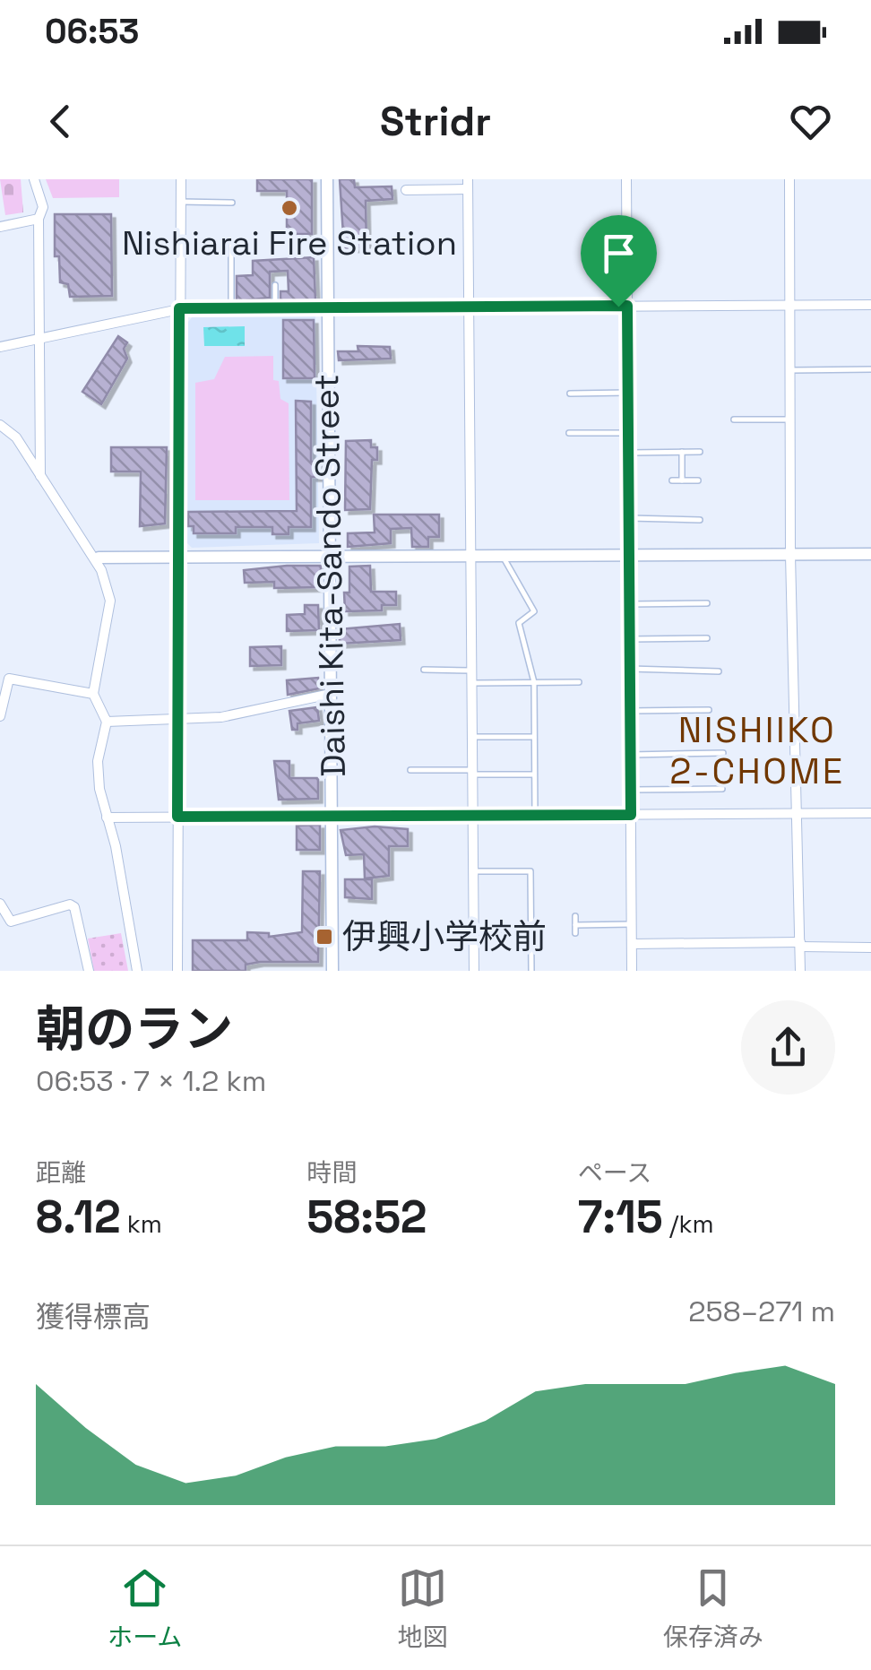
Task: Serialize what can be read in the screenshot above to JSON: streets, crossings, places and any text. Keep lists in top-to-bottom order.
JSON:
{
  "streets": {
    "street": ["Daishi Kita-Sando Street"]
  },
  "districts": ["NISHIIKO 2-CHOME"],
  "places": {
    "other": ["Nishiarai Fire Station"],
    "transit": ["伊興小学校前"]
  },
  "page": {
    "status": "06:53",
    "header": "Stridr",
    "heading": ["朝のラン", "06:53 · 7 × 1.2 km"],
    "stats": [
      ["距離", "8.12 km"],
      ["時間", "58:52"],
      ["ペース", "7:15 /km"]
    ],
    "chart": ["獲得標高", "258–271 m"],
    "tabs": ["ホーム", "地図", "保存済み"]
  }
}
